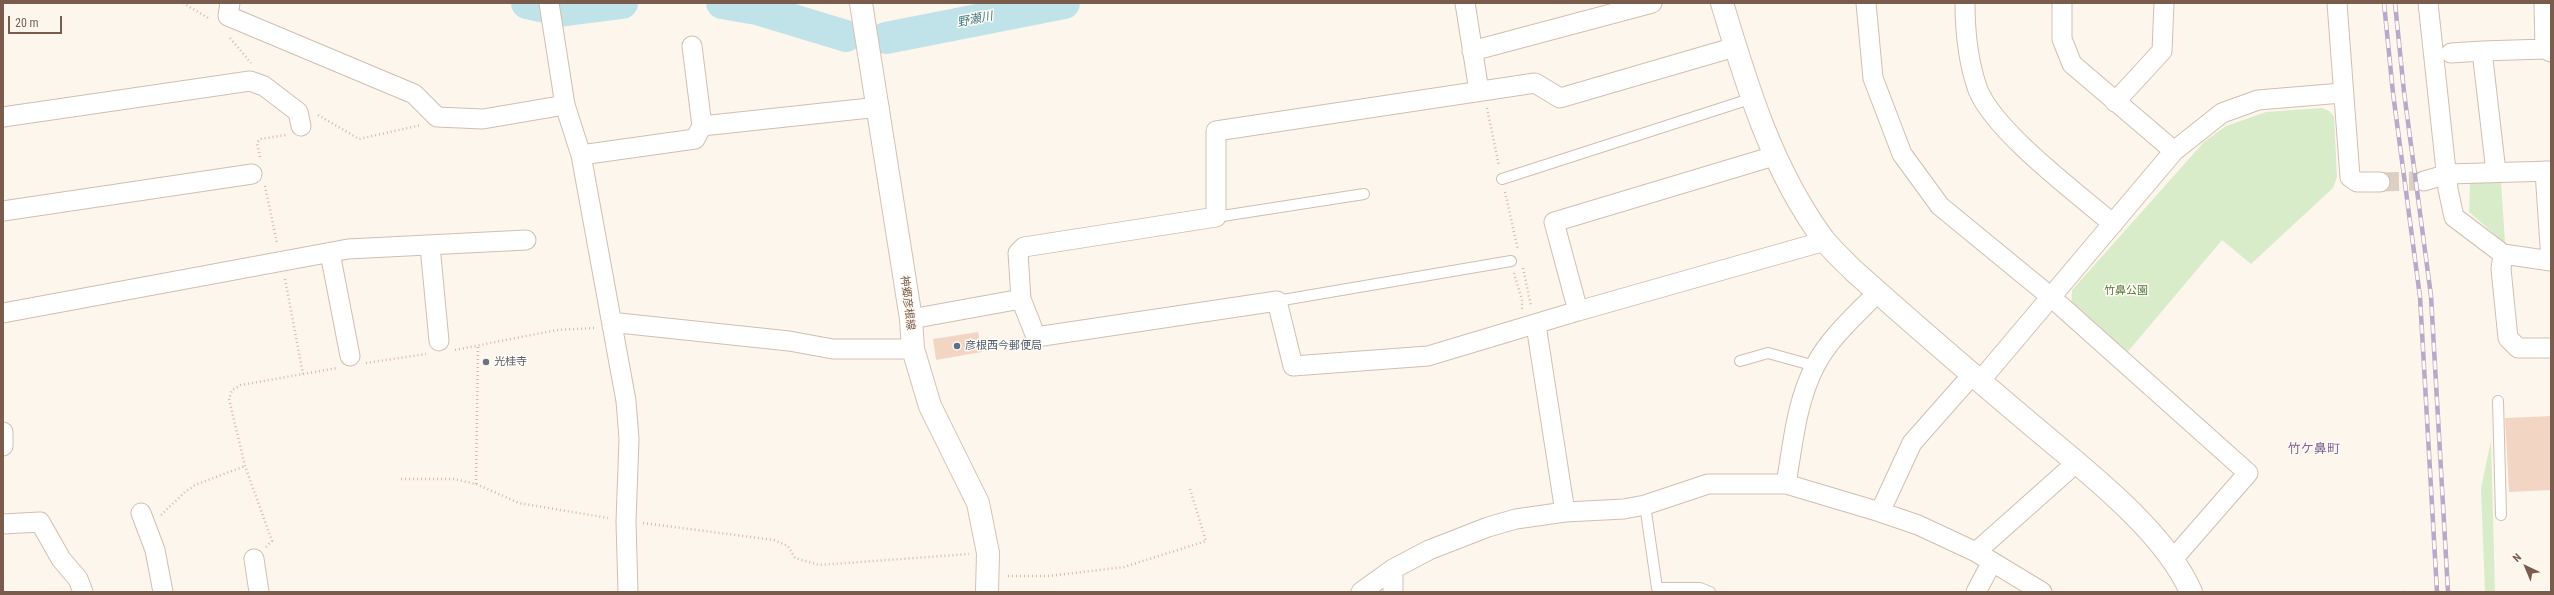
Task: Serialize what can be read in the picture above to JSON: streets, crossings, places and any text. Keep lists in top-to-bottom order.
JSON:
{
  "streets": {
    "street": ["神郷彦根線"]
  },
  "districts": ["竹ケ鼻町"],
  "water": ["野瀬川"],
  "parks": ["竹鼻公園"],
  "places": ["彦根西今郵便局", "光桂寺"],
  "scale_bar": "20 m",
  "north": "top left"
}
